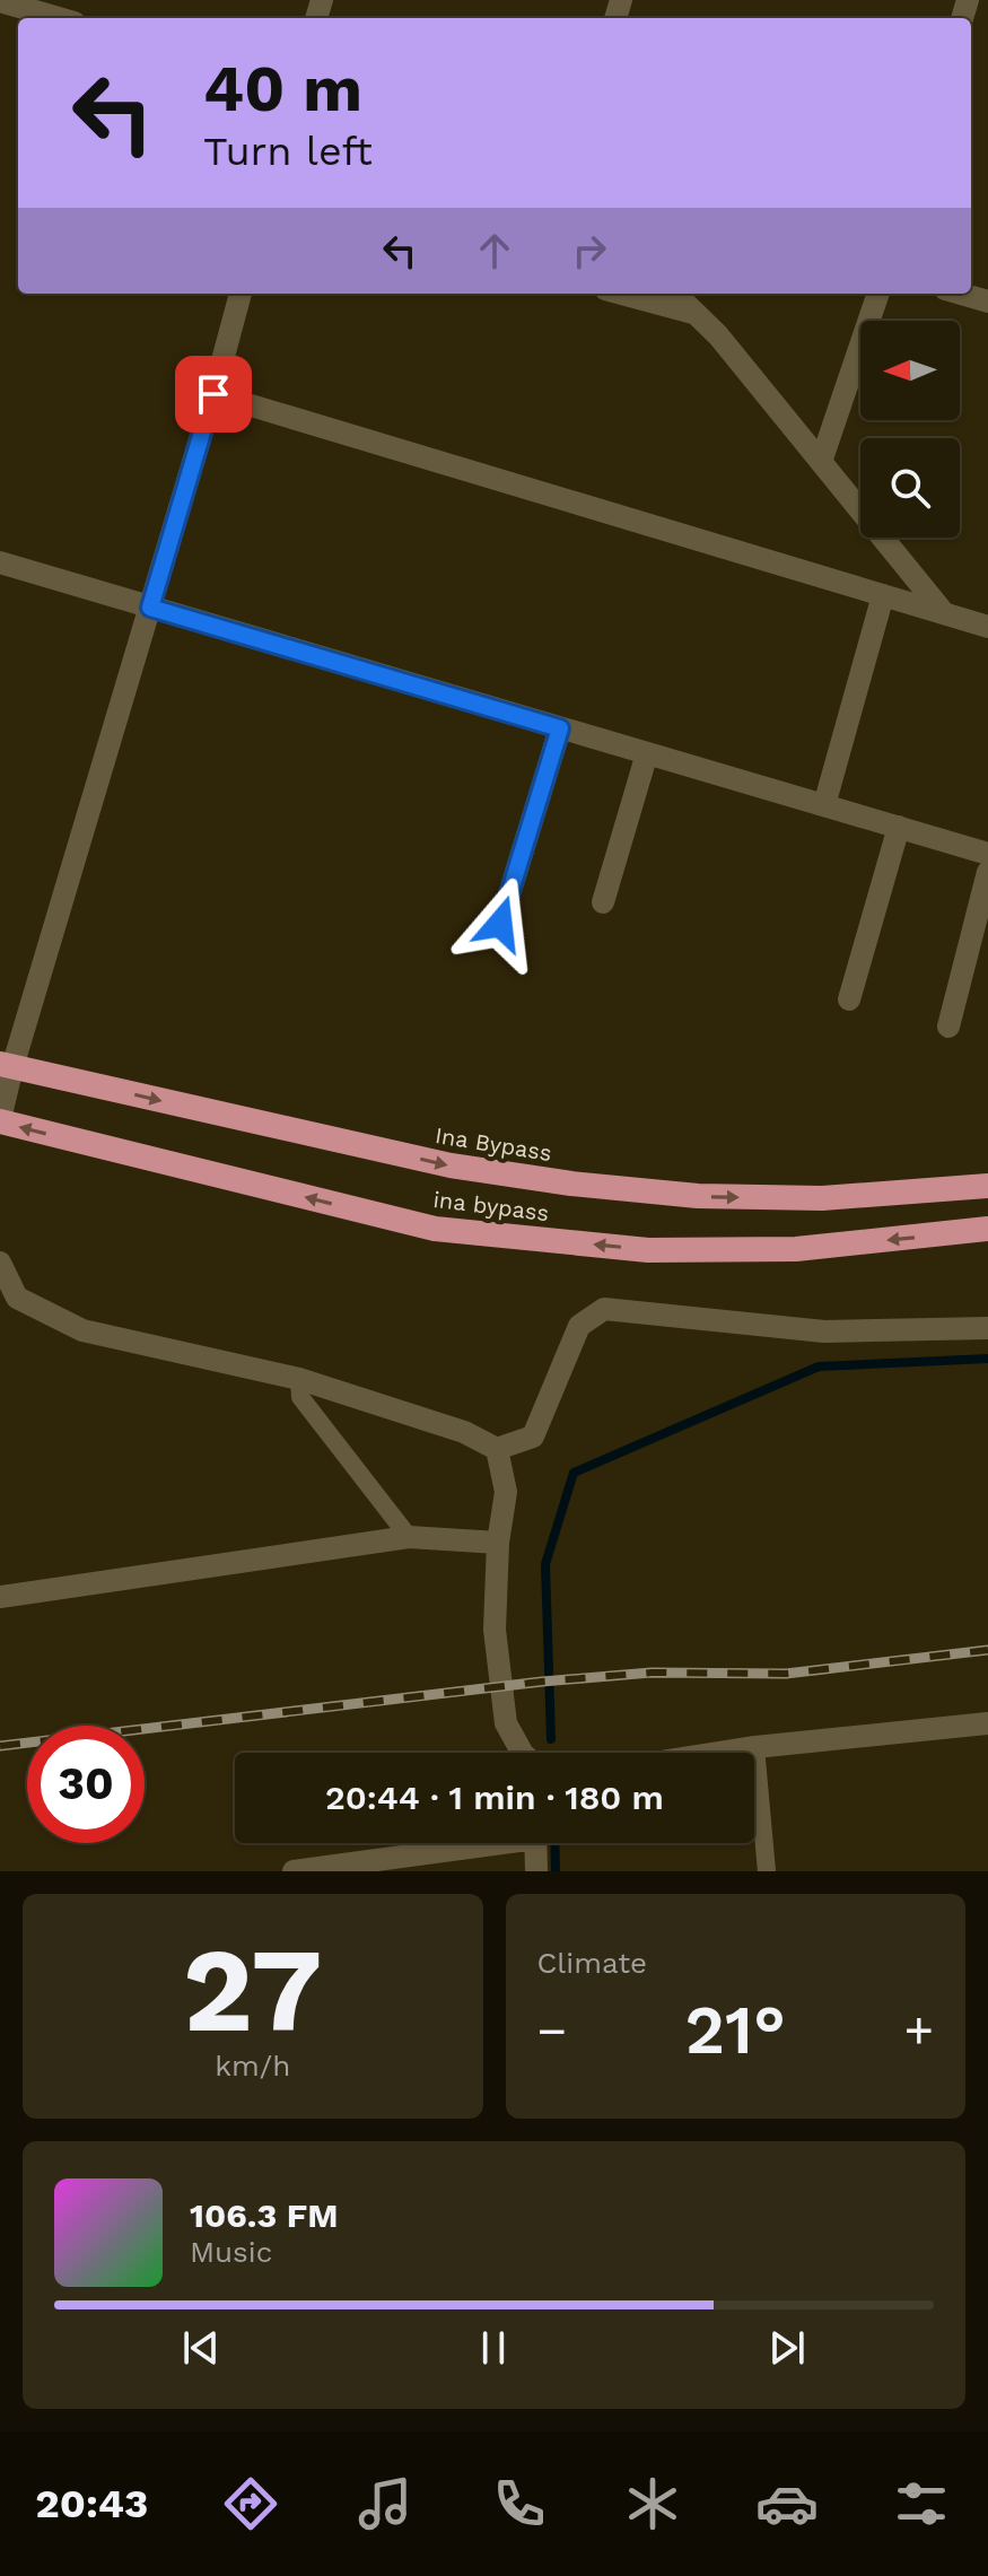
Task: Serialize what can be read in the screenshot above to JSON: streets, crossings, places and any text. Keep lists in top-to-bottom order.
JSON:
{
  "streets": {
    "highway": ["Ina Bypass", "ina bypass"]
  },
  "one_way": ["Ina Bypass", "ina bypass"],
  "north": "left",
  "page": {
    "turn": ["40 m", "Turn left"],
    "limit": "30",
    "trip": "20:44 · 1 min · 180 m",
    "tile": [
      ["27", "km/h"],
      "Climate"
    ],
    "heat": ["−", "21°", "+"],
    "song": ["106.3 FM", "Music"],
    "tabs": "20:43"
  }
}
